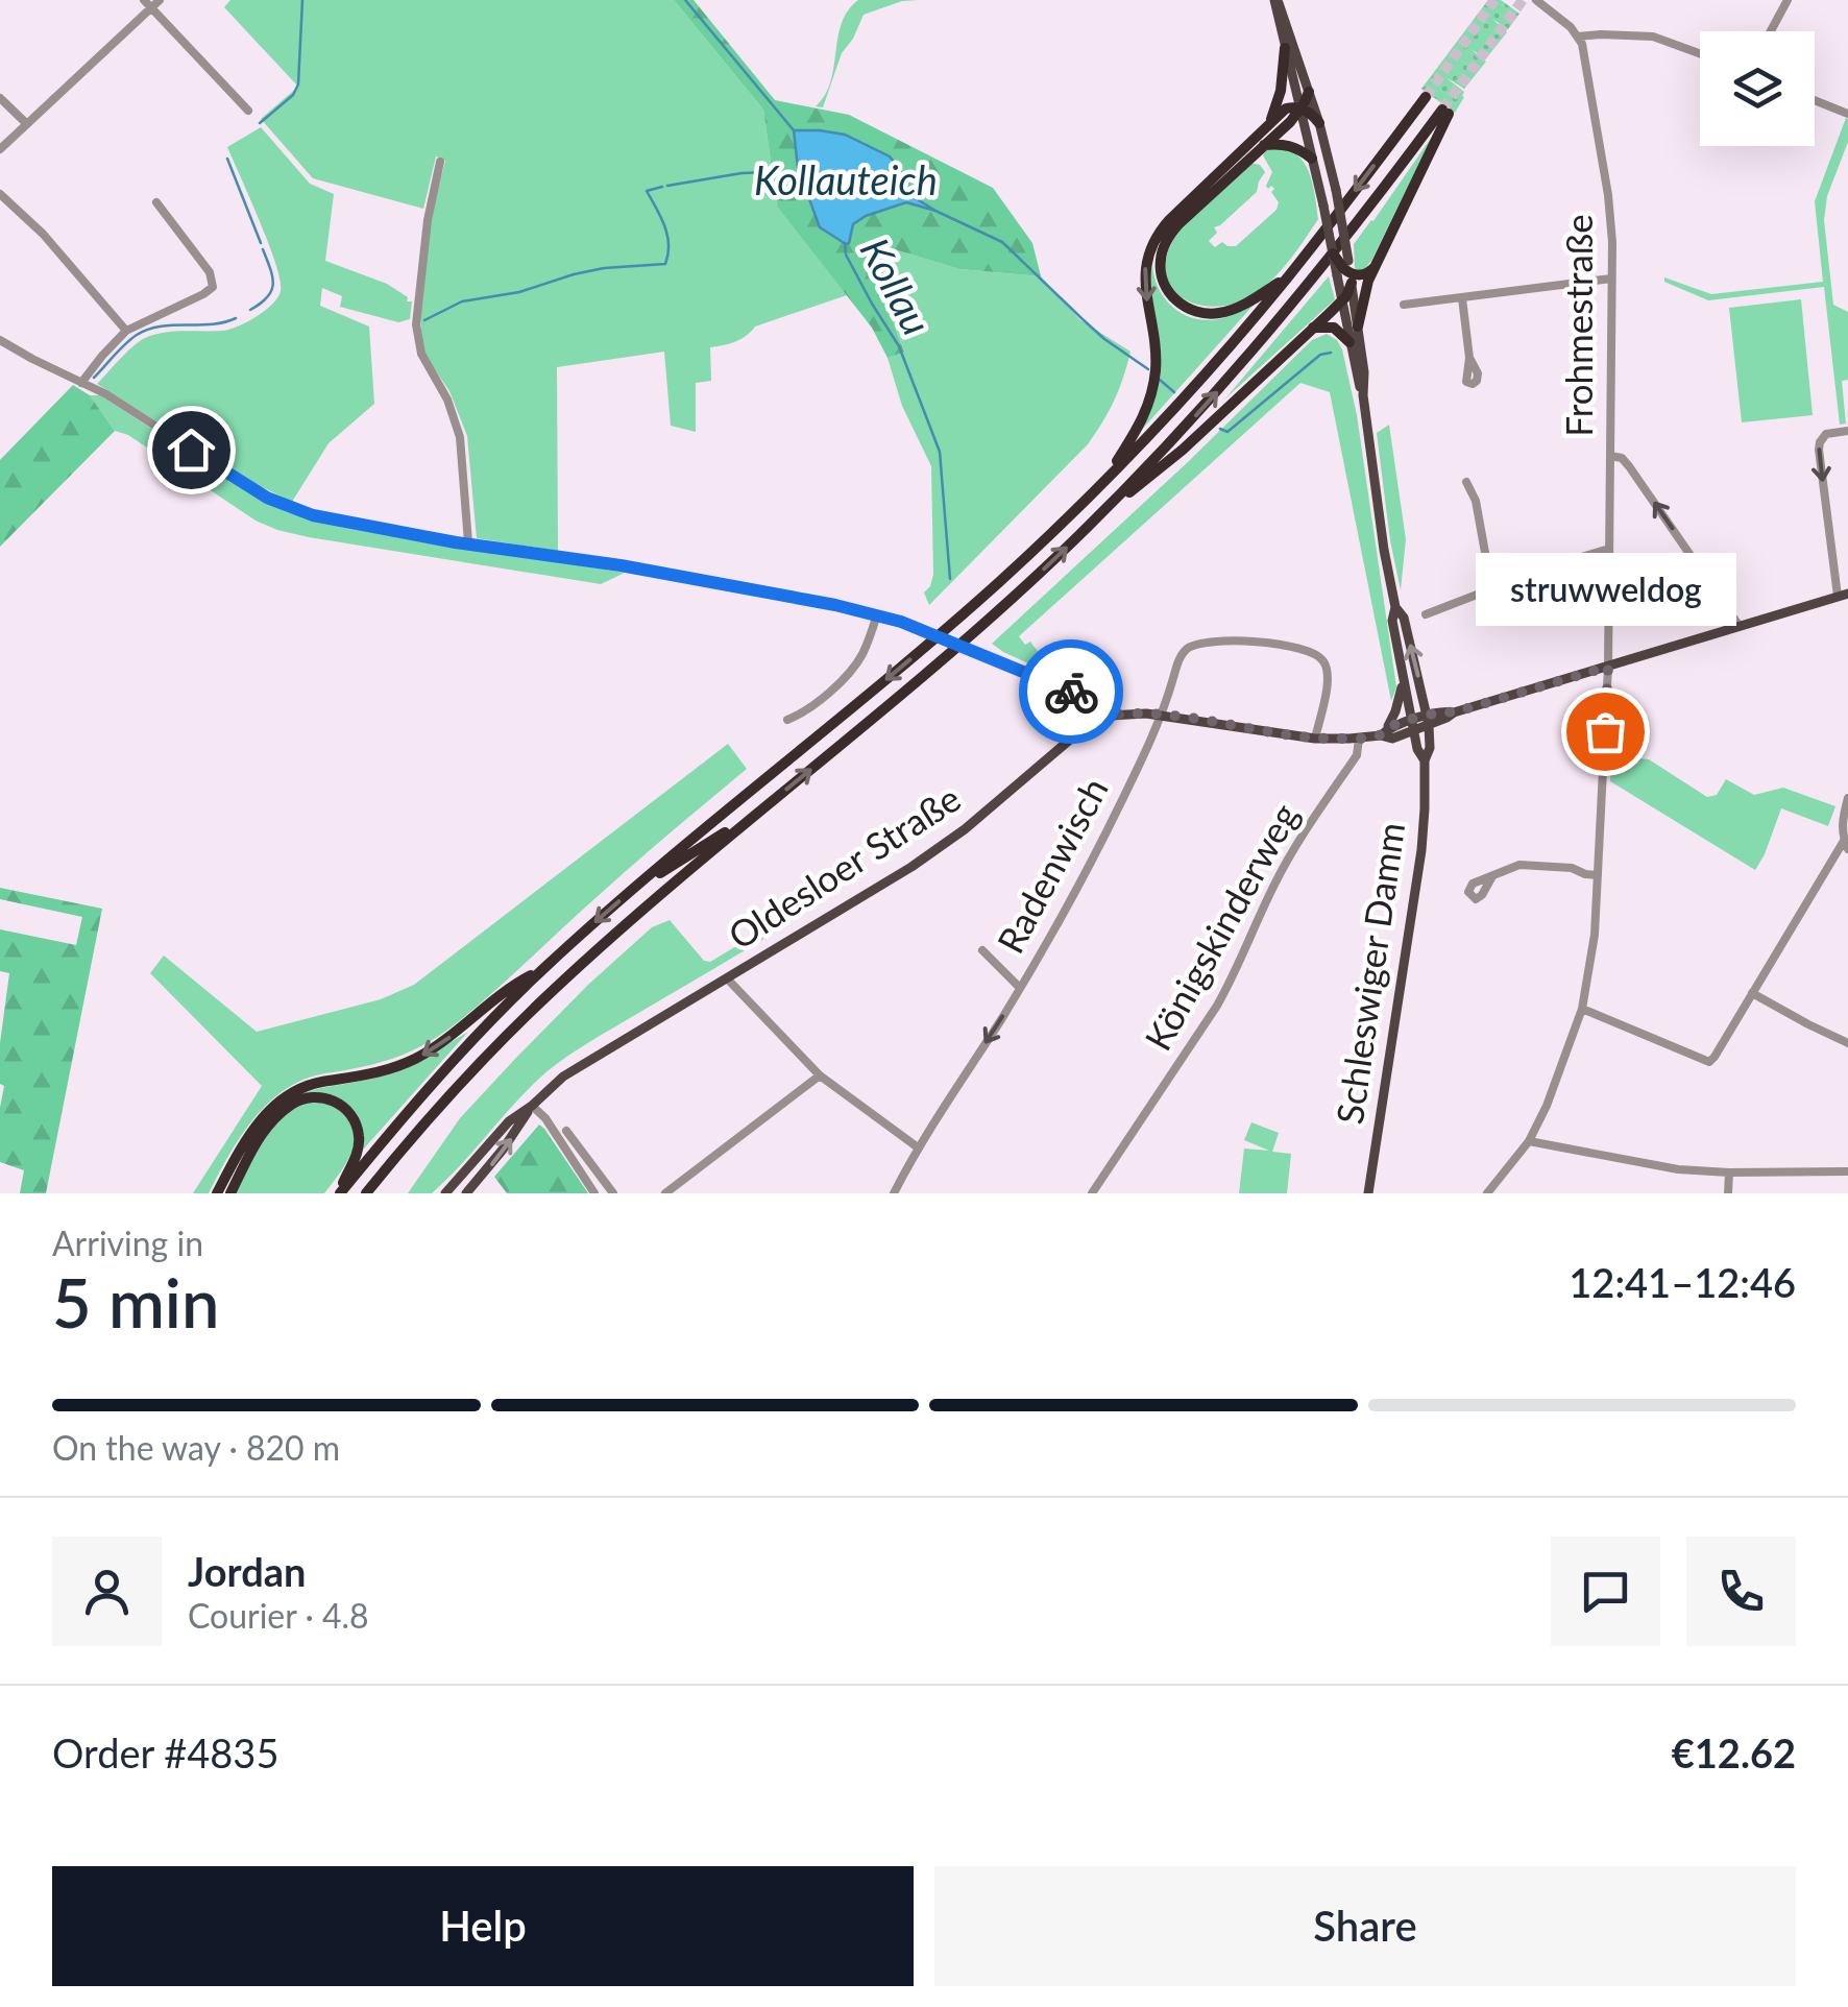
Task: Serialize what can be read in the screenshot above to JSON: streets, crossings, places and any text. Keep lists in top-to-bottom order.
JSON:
{
  "streets": {
    "main road": ["Oldesloer Straße", "Schleswiger Damm"],
    "street": ["Frohmestraße", "Radenwisch", "Königskinderweg"]
  },
  "water": ["Kollauteich", "Kollau"],
  "places": ["struwweldog"],
  "page": {
    "bubble": "struwweldog",
    "heading": ["5 min", "Arriving in", "12:41–12:46"],
    "panel": [
      "Jordan",
      "Courier · 4.8",
      "Order #4835",
      "€12.62"
    ],
    "bar": "On the way · 820 m",
    "buttons": ["Help", "Share"]
  }
}
